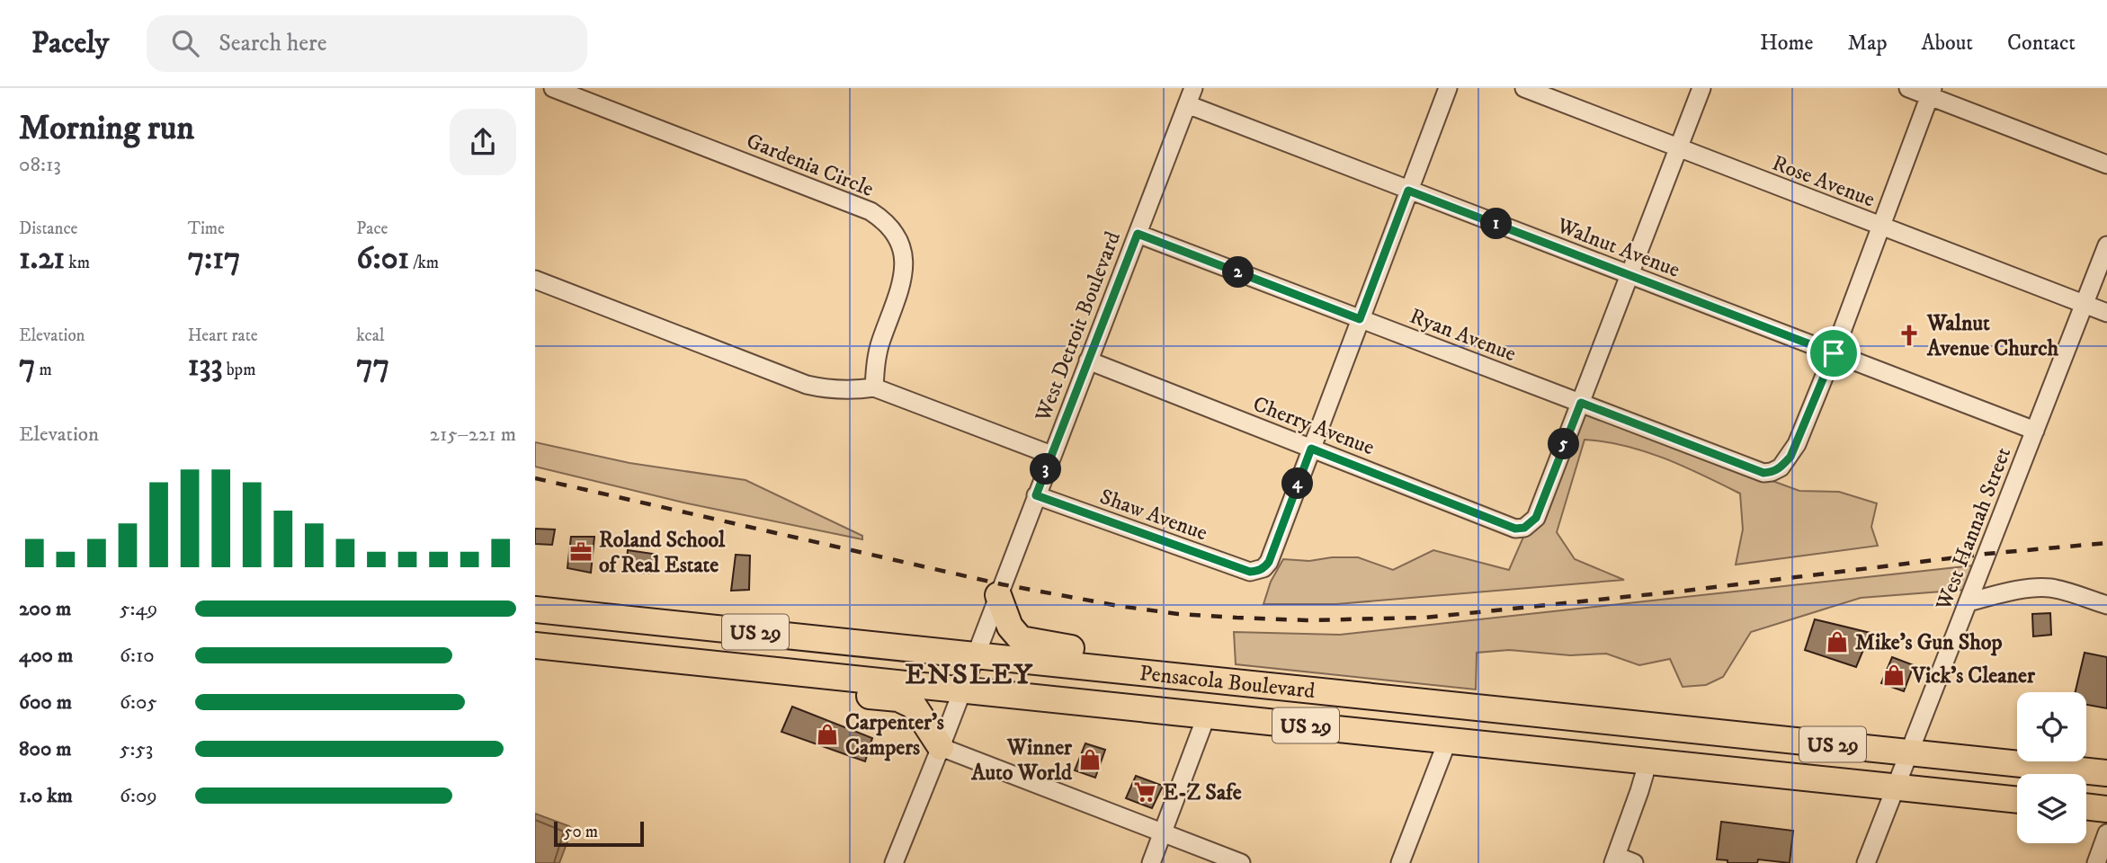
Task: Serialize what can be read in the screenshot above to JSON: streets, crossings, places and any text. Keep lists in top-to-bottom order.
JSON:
{
  "streets": {
    "highway": ["US 29", "Pensacola Boulevard"],
    "street": [
      "Gardenia Circle",
      "Rose Avenue",
      "Walnut Avenue",
      "West Detroit Boulevard",
      "Ryan Avenue",
      "Cherry Avenue",
      "Shaw Avenue",
      "West Hannah Street"
    ]
  },
  "crossings": [
    ["Rose Avenue", "West Hannah Street"],
    ["Walnut Avenue", "West Detroit Boulevard"],
    ["Walnut Avenue", "Ryan Avenue"],
    ["Walnut Avenue", "West Hannah Street"],
    ["West Detroit Boulevard", "Ryan Avenue"],
    ["West Detroit Boulevard", "Cherry Avenue"],
    ["West Detroit Boulevard", "Shaw Avenue"],
    ["West Detroit Boulevard", "Pensacola Boulevard"],
    ["Ryan Avenue", "Cherry Avenue"],
    ["Cherry Avenue", "Shaw Avenue"],
    ["West Hannah Street", "Pensacola Boulevard"]
  ],
  "districts": ["ENSLEY"],
  "places": {
    "church": ["Walnut Avenue Church"],
    "office": ["Roland School of Real Estate"],
    "shop": [
      "Mike's Gun Shop",
      "Vick's Cleaner",
      "Carpenter's Campers",
      "Winner Auto World"
    ],
    "supermarket": ["E-Z Safe"]
  },
  "scale_bar": "50 m",
  "page": {
    "header": "Pacely",
    "search": "Search here",
    "nav": [
      "Home",
      "Map",
      "About",
      "Contact"
    ],
    "heading": ["Morning run", "08:13"],
    "stats": [
      ["Distance", "1.21 km"],
      ["Time", "7:17"],
      ["Pace", "6:01 /km"],
      ["Elevation", "7 m"],
      ["Heart rate", "133 bpm"],
      ["kcal", "77"]
    ],
    "pins": [
      "1",
      "2",
      "5",
      "3",
      "4"
    ],
    "chart": ["Elevation", "215–221 m"],
    "list": [
      {
        "name": "200 m",
        "note": "5:49"
      },
      {
        "name": "400 m",
        "note": "6:10"
      },
      {
        "name": "600 m",
        "note": "6:05"
      },
      {
        "name": "800 m",
        "note": "5:53"
      },
      {
        "name": "1.0 km",
        "note": "6:09"
      }
    ],
    "scale": "50 m"
  }
}
